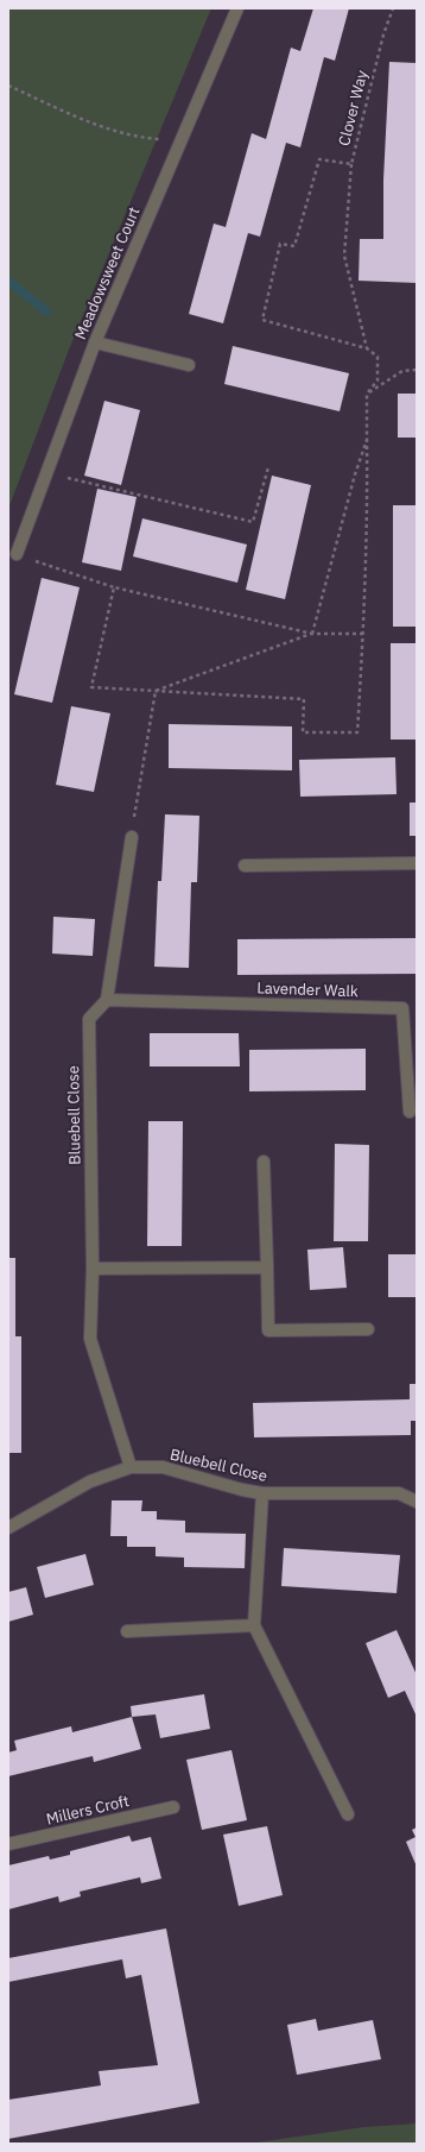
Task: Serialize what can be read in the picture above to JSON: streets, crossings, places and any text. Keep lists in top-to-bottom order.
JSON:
{
  "streets": {
    "street": [
      "Meadowsweet Court",
      "Lavender Walk",
      "Bluebell Close",
      "Millers Croft"
    ],
    "path": ["Clover Way"]
  },
  "crossings": [
    ["Lavender Walk", "Bluebell Close"]
  ]
}
